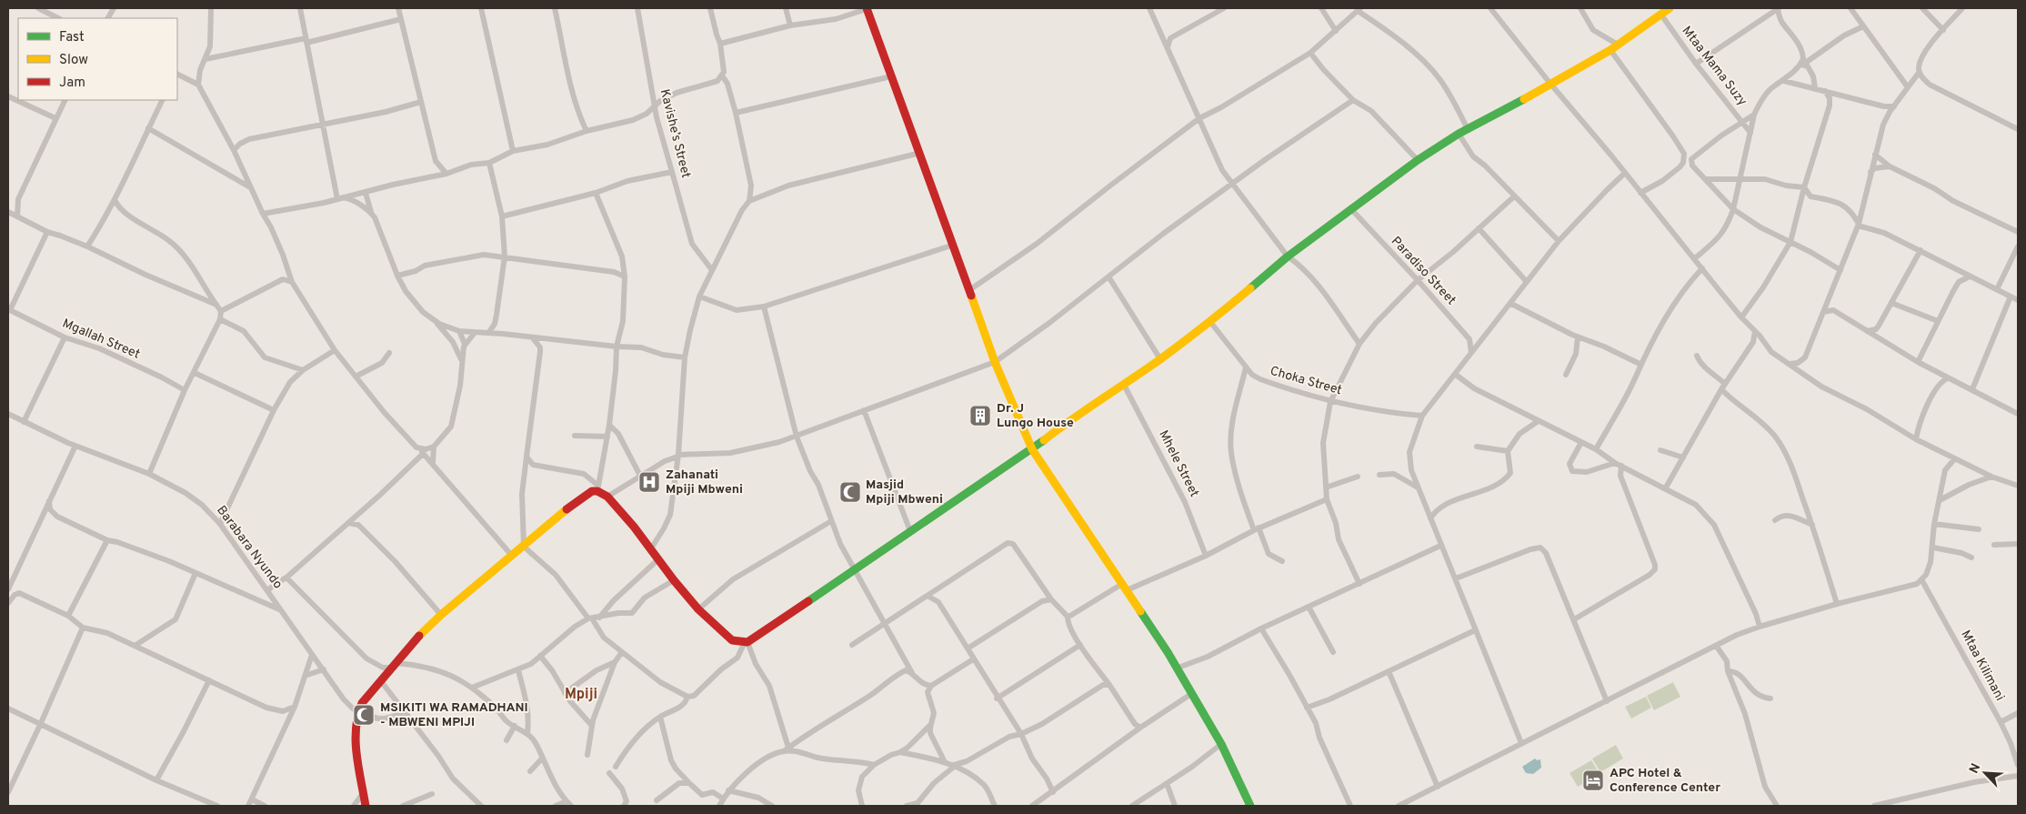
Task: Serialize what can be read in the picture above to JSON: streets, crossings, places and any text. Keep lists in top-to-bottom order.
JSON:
{
  "streets": {
    "street": [
      "Mtaa Mama Suzy",
      "Kavishe’s Street",
      "Paradiso Street",
      "Mgallah Street",
      "Choka Street",
      "Mhele Street",
      "Barabara Nyundo",
      "Mtaa Kilimani"
    ]
  },
  "districts": ["Mpiji"],
  "places": {
    "building": ["Dr. J Lungo House"],
    "hospital": ["Zahanati Mpiji Mbweni"],
    "mosque": ["Masjid Mpiji Mbweni", "MSIKITI WA RAMADHANI - MBWENI MPIJI"],
    "hotel": ["APC Hotel & Conference Center"]
  },
  "legend": ["Fast", "Slow", "Jam"],
  "north": "top left"
}
